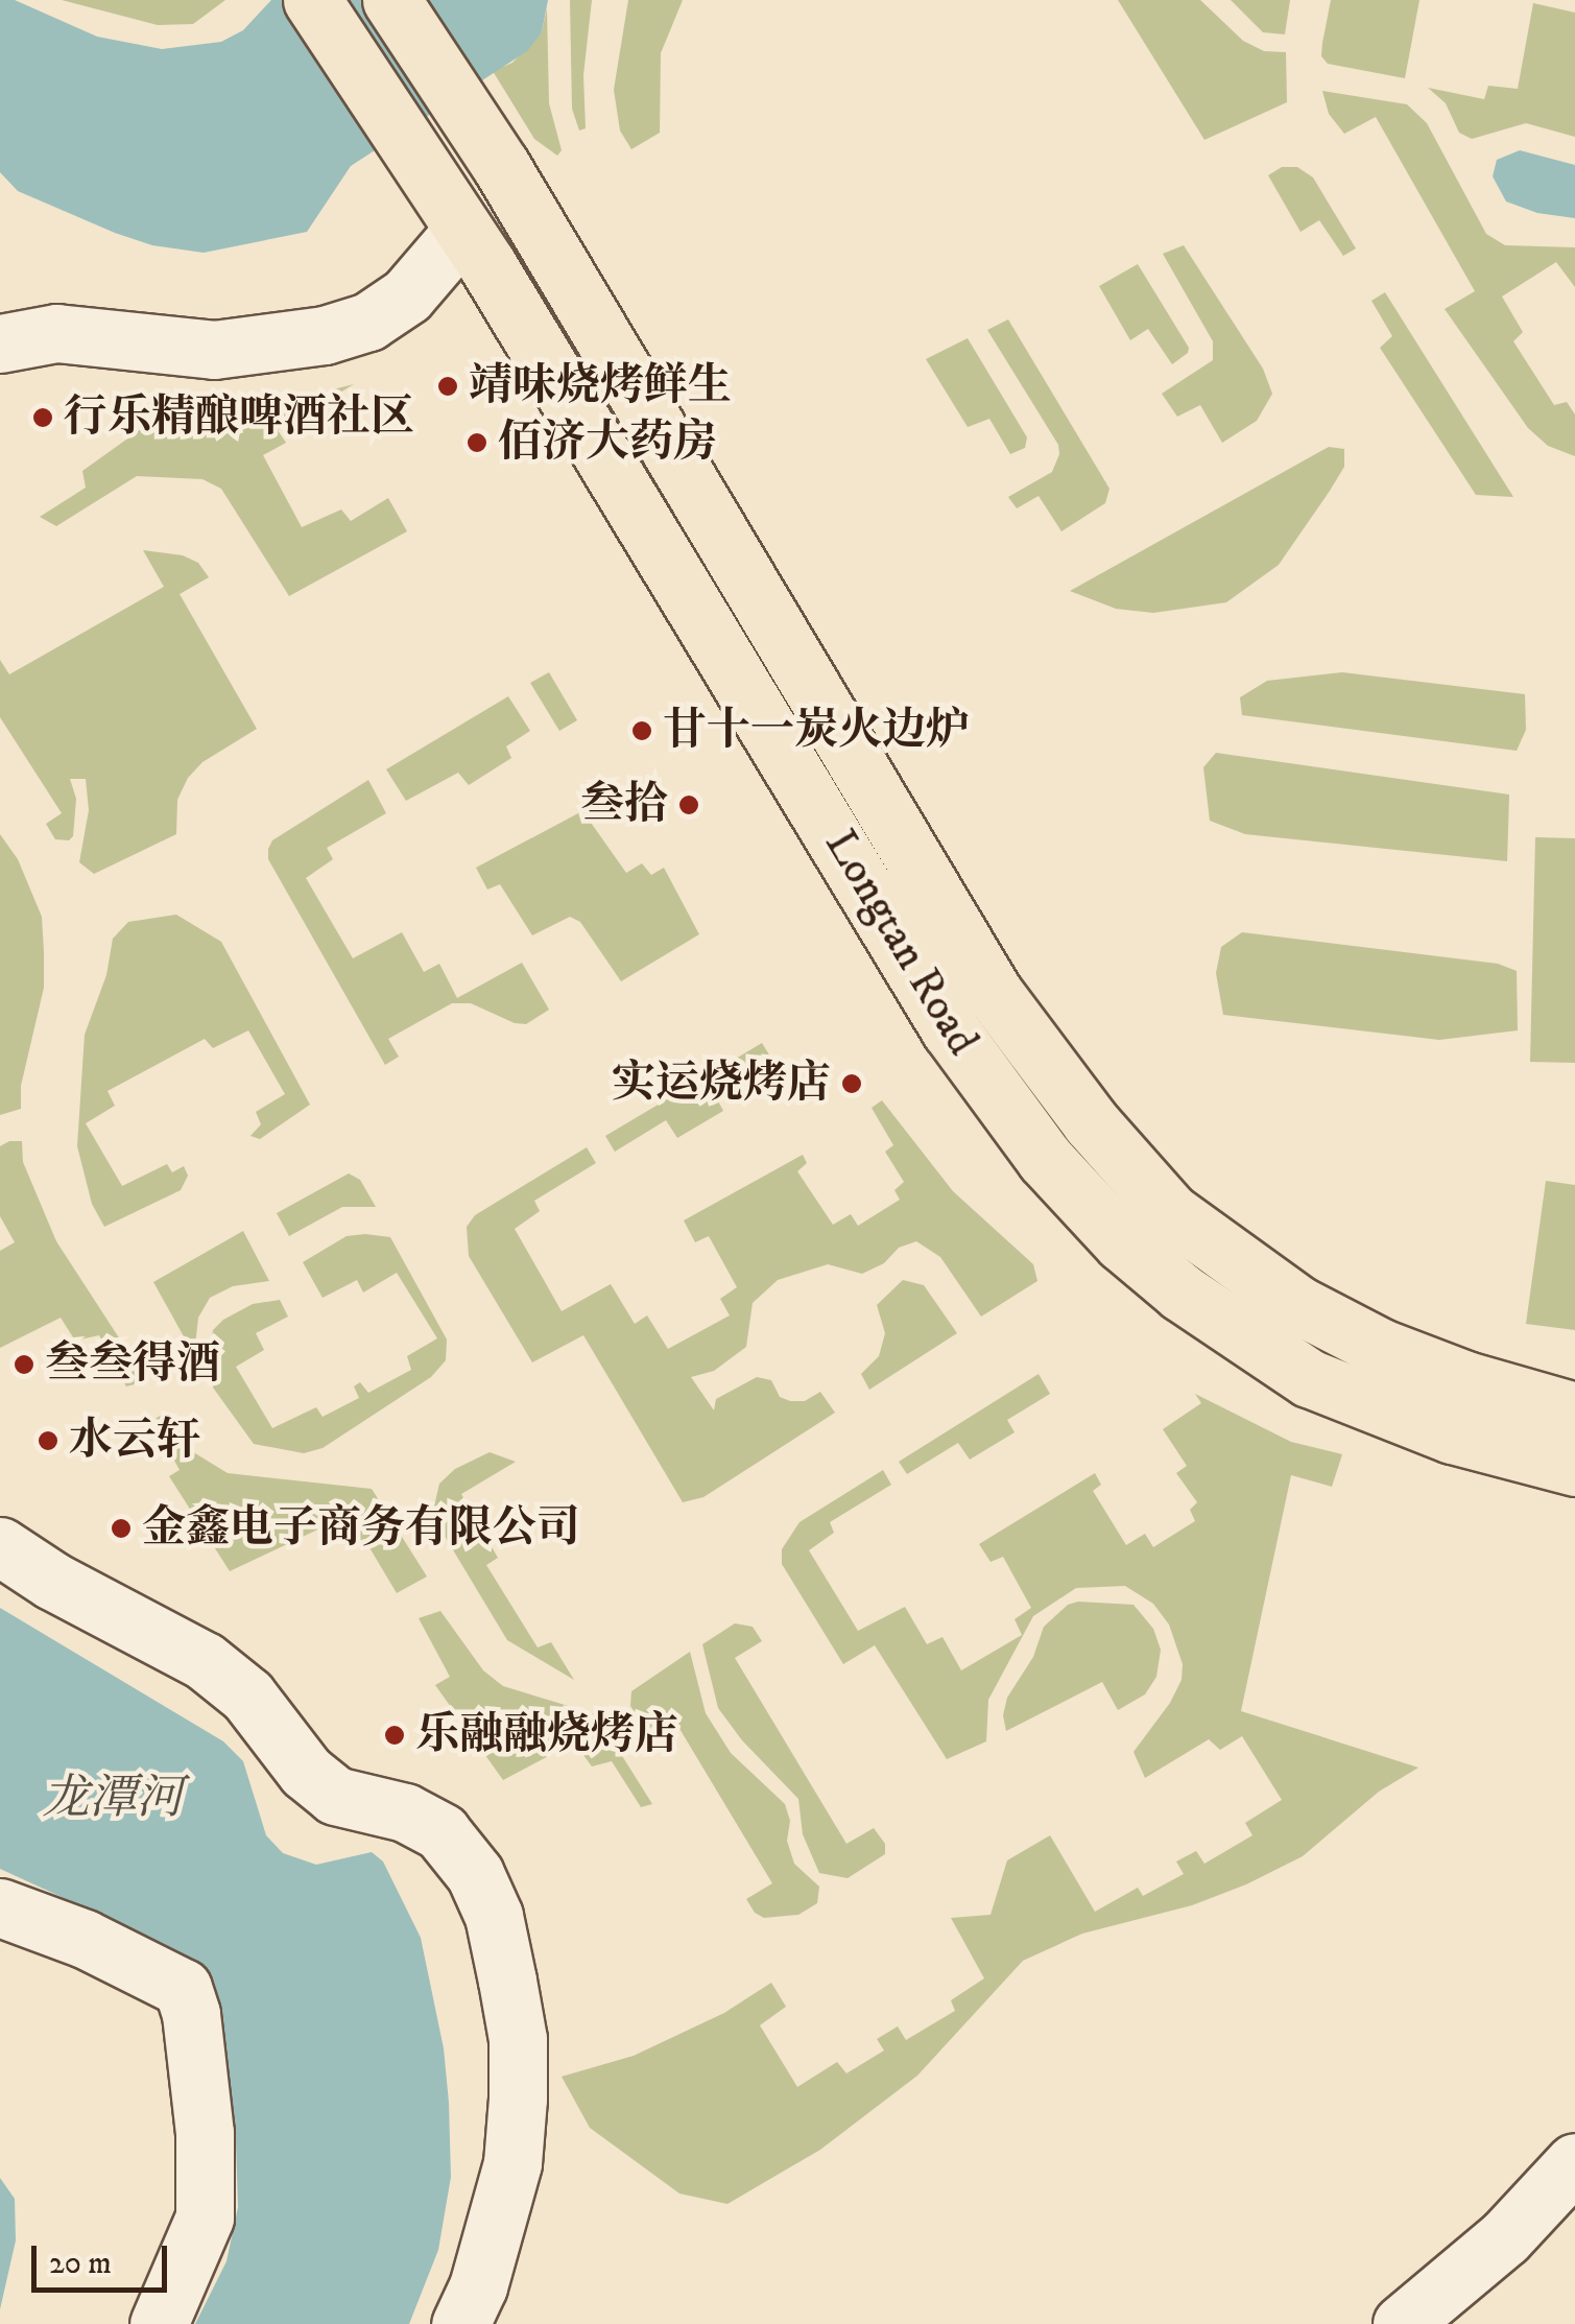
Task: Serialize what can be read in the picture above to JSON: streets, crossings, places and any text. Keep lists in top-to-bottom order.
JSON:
{
  "streets": {
    "main road": ["Longtan Road"]
  },
  "water": ["龙潭河"],
  "places": [
    "靖味烧烤鲜生",
    "行乐精酿啤酒社区",
    "佰济大药房",
    "甘十一炭火边炉",
    "叁拾",
    "实运烧烤店",
    "叁叁得酒",
    "水云轩",
    "金鑫电子商务有限公司",
    "乐融融烧烤店"
  ],
  "scale_bar": "20 m"
}
